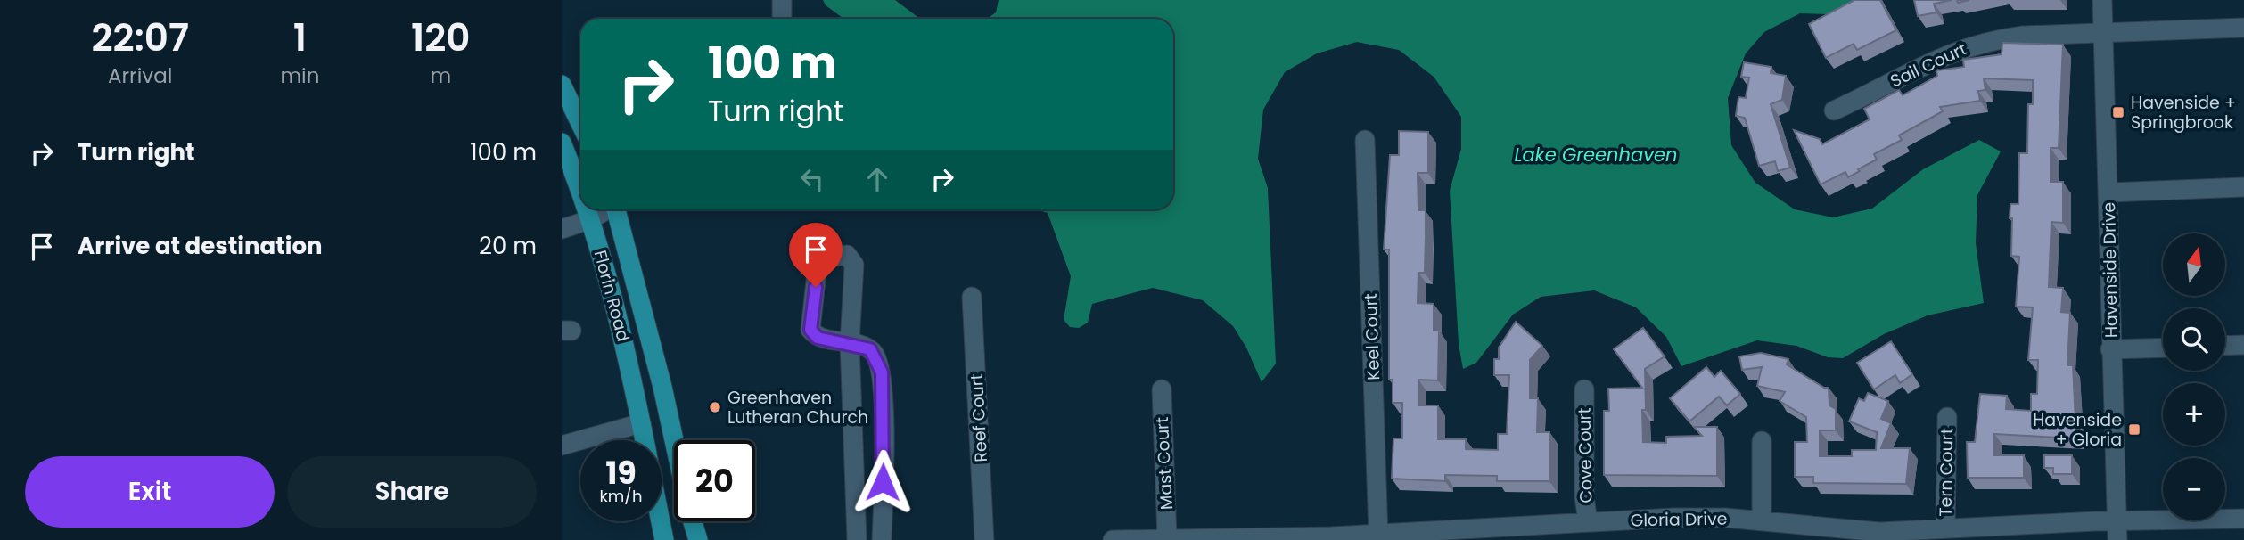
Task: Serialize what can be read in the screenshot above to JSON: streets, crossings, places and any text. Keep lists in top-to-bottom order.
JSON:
{
  "streets": {
    "main road": ["Florin Road"],
    "street": [
      "Sail Court",
      "Havenside Drive",
      "Keel Court",
      "Reef Court",
      "Cove Court",
      "Mast Court",
      "Tern Court",
      "Gloria Drive"
    ]
  },
  "crossings": [
    ["Sail Court", "Havenside Drive"],
    ["Havenside Drive", "Gloria Drive"],
    ["Keel Court", "Gloria Drive"],
    ["Cove Court", "Gloria Drive"],
    ["Mast Court", "Gloria Drive"],
    ["Tern Court", "Gloria Drive"]
  ],
  "water": ["Lake Greenhaven"],
  "places": {
    "transit": ["Havenside + Springbrook", "Havenside + Gloria"],
    "other": ["Greenhaven Lutheran Church"]
  },
  "north": "top",
  "page": {
    "eta": [
      "22:07",
      "Arrival",
      "1",
      "min",
      "120",
      "m"
    ],
    "turn": ["100 m", "Turn right"],
    "list": [
      {
        "name": "Turn right",
        "value": "100 m"
      },
      {
        "name": "Arrive at destination",
        "value": "20 m"
      }
    ],
    "map_buttons": ["+", "−"],
    "speed": "19 km/h",
    "limit": "20",
    "buttons": ["Exit", "Share"]
  }
}
